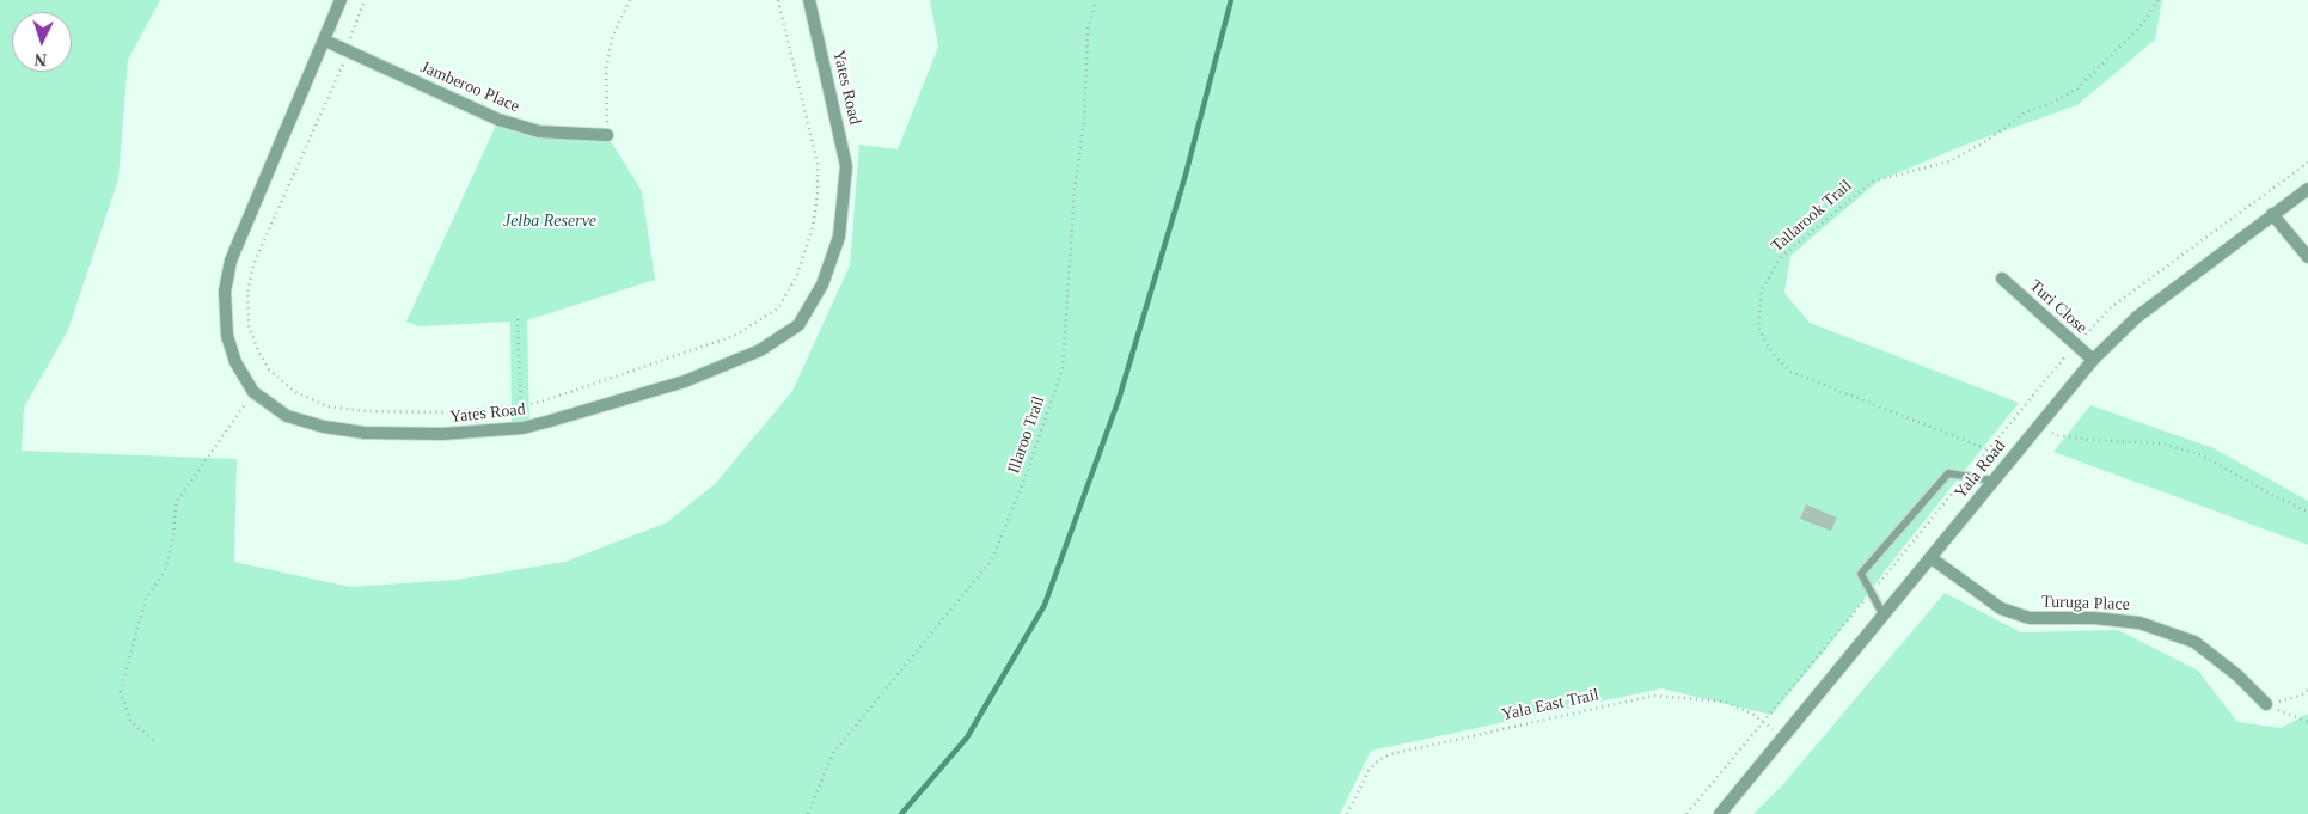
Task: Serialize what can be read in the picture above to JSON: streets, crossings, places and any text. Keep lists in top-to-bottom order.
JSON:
{
  "streets": {
    "street": [
      "Jamberoo Place",
      "Yates Road",
      "Turi Close",
      "Yala Road",
      "Turuga Place"
    ],
    "path": ["Tallarook Trail", "Illaroo Trail", "Yala East Trail"]
  },
  "crossings": [
    ["Jamberoo Place", "Yates Road"],
    ["Tallarook Trail", "Yala Road"],
    ["Turi Close", "Yala Road"],
    ["Yala Road", "Turuga Place"],
    ["Yala Road", "Yala East Trail"]
  ],
  "parks": ["Jelba Reserve"],
  "north": "bottom"
}
